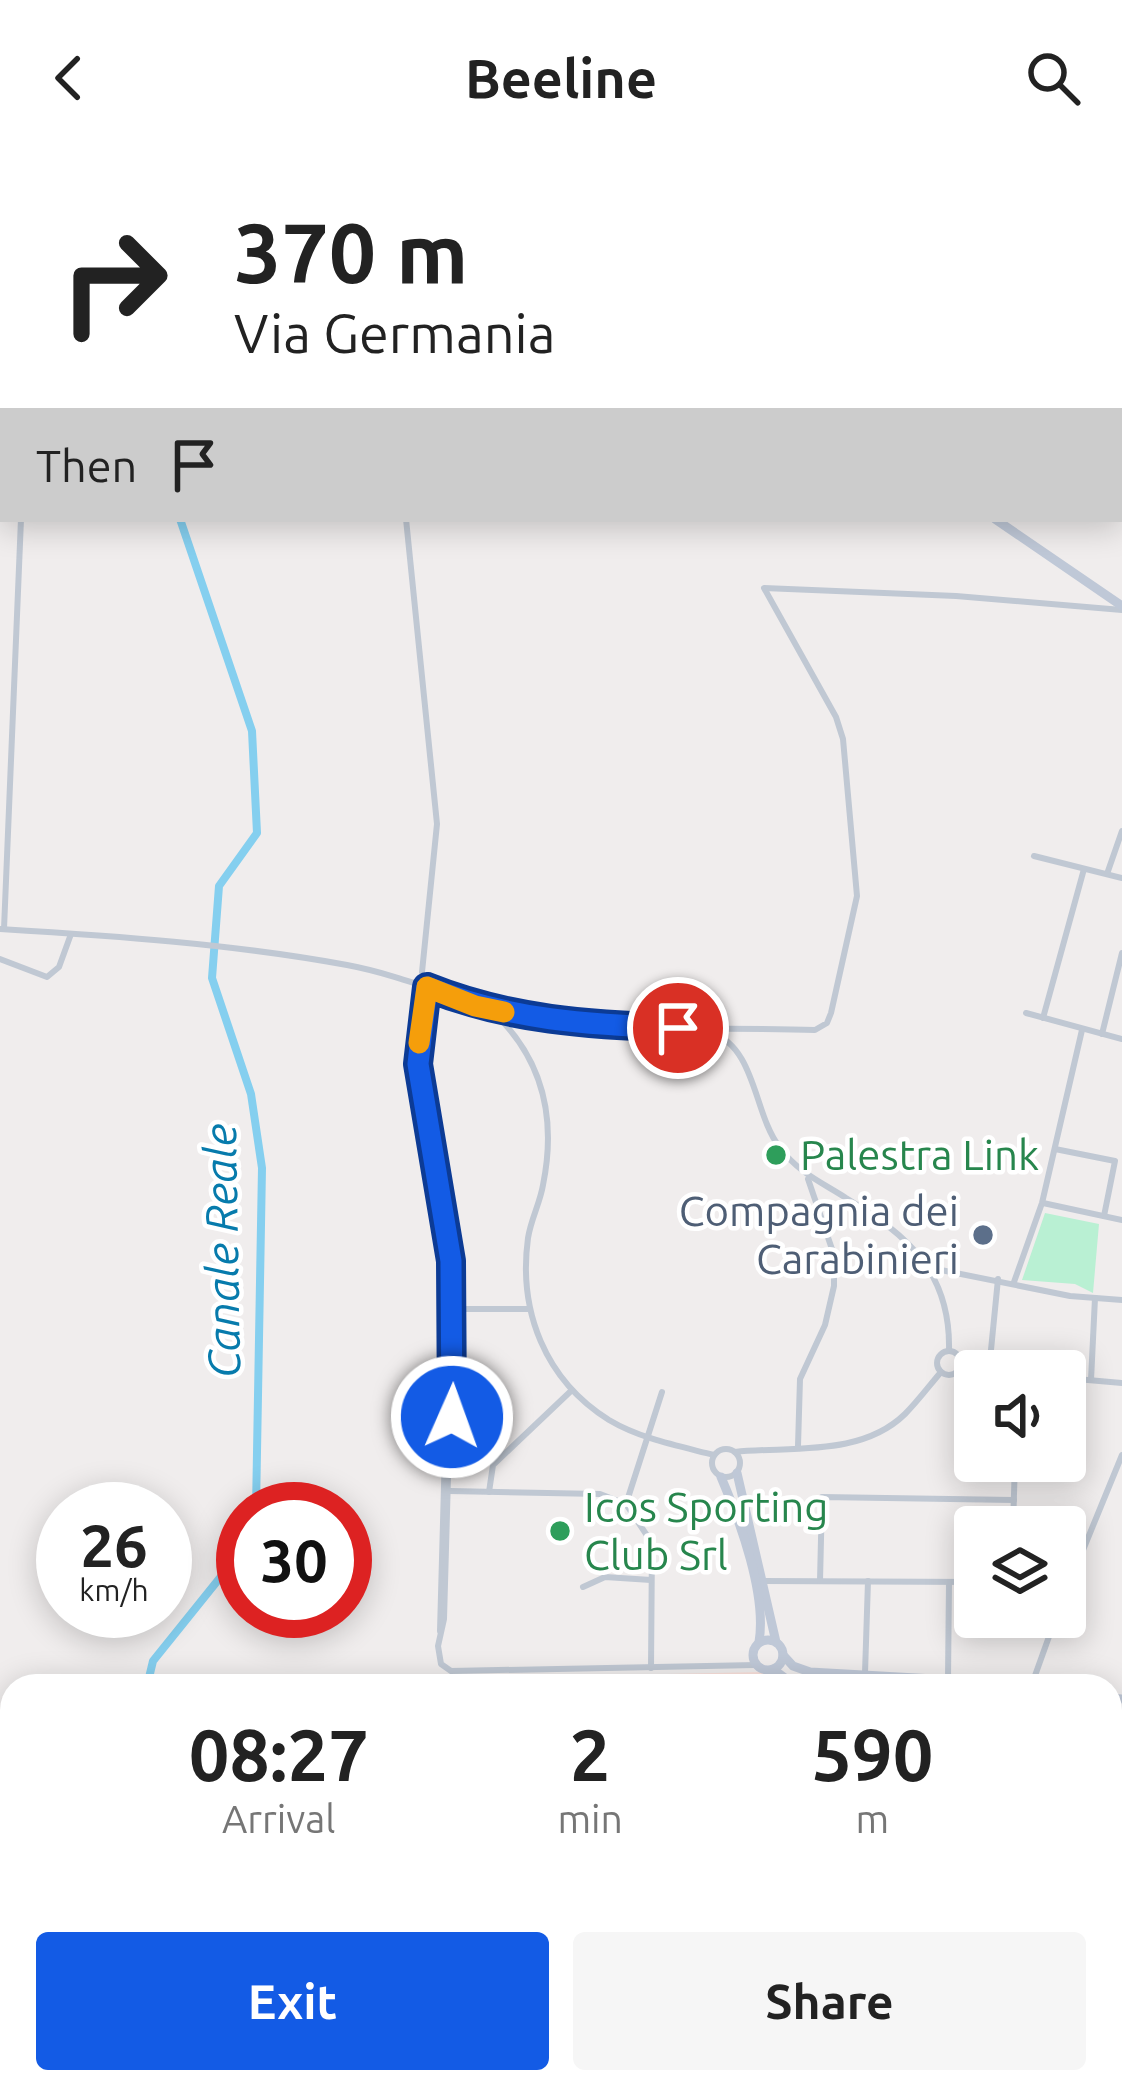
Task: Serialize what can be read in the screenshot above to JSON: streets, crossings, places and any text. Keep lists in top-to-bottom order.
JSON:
{
  "water": ["Canale Reale"],
  "places": ["Palestra Link", "Compagnia dei Carabinieri", "Icos Sporting Club Srl"],
  "page": {
    "header": "Beeline",
    "turn": ["370 m", "Via Germania"],
    "then": "Then",
    "speed": "26 km/h",
    "limit": "30",
    "eta": [
      "08:27",
      "Arrival",
      "2",
      "min",
      "590",
      "m"
    ],
    "buttons": ["Exit", "Share"]
  }
}
